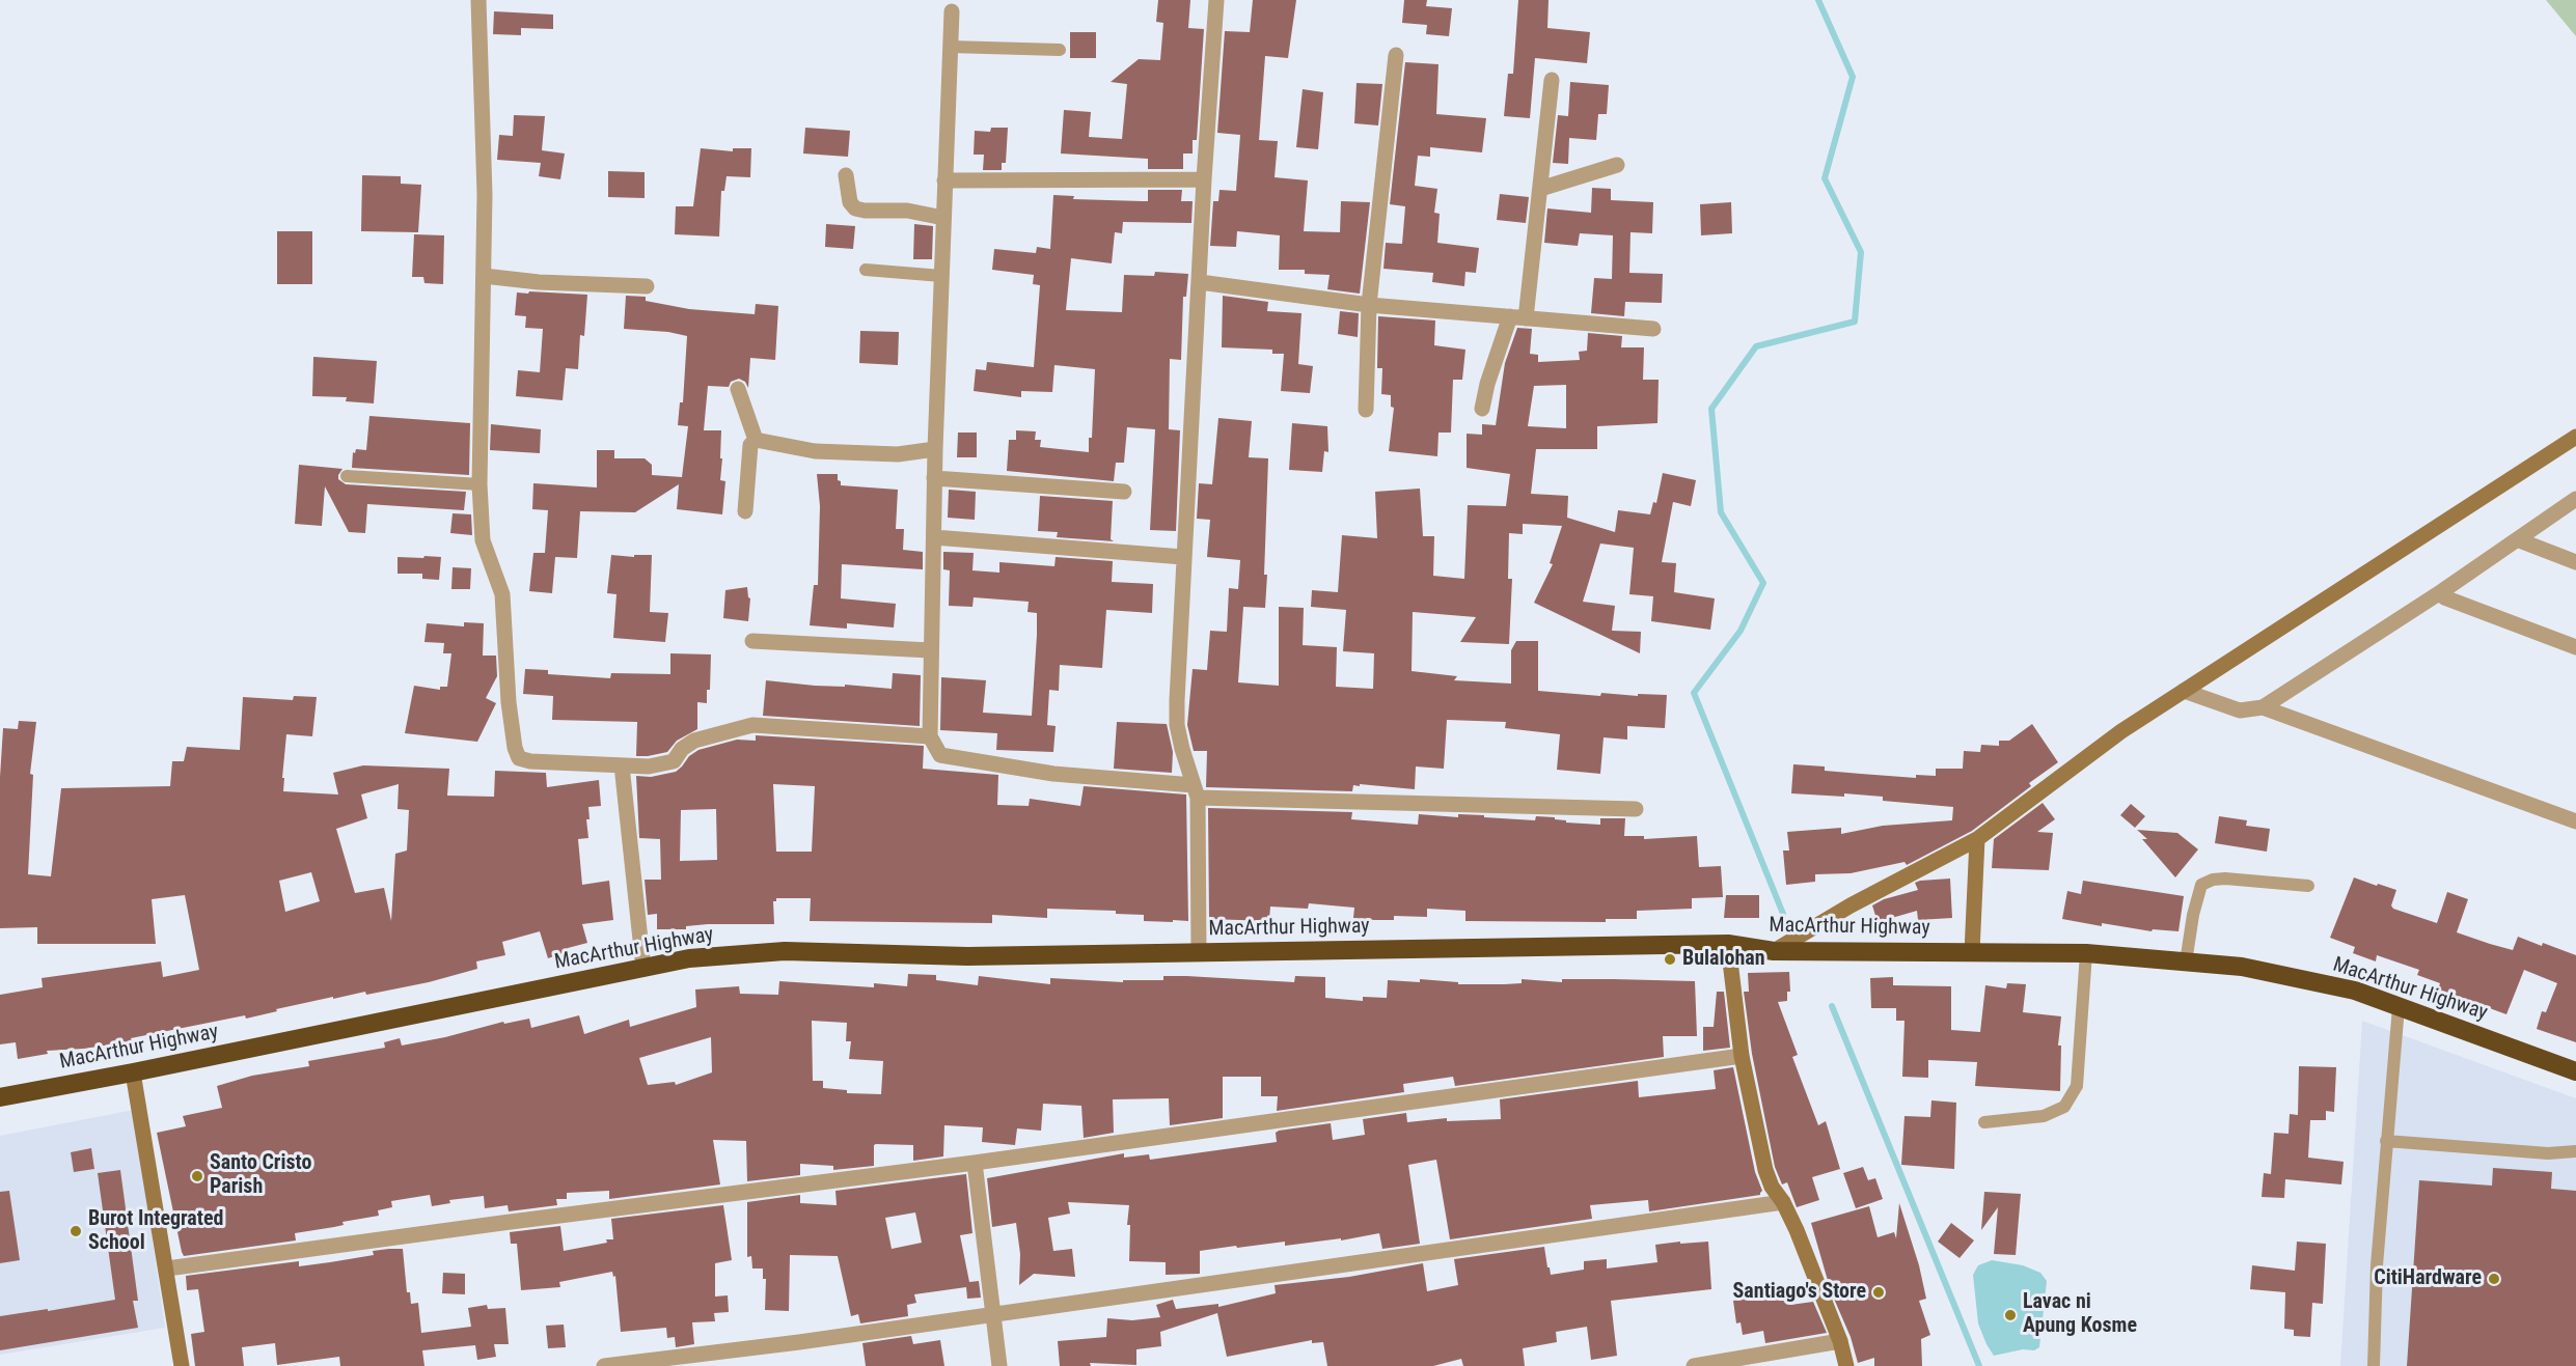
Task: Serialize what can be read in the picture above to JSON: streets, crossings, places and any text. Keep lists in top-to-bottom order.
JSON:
{
  "streets": {
    "highway": ["MacArthur Highway"]
  },
  "places": [
    "Bulalohan",
    "Santo Cristo Parish",
    "Burot Integrated School",
    "CitiHardware",
    "Santiago's Store",
    "Lavac ni Apung Kosme"
  ]
}
